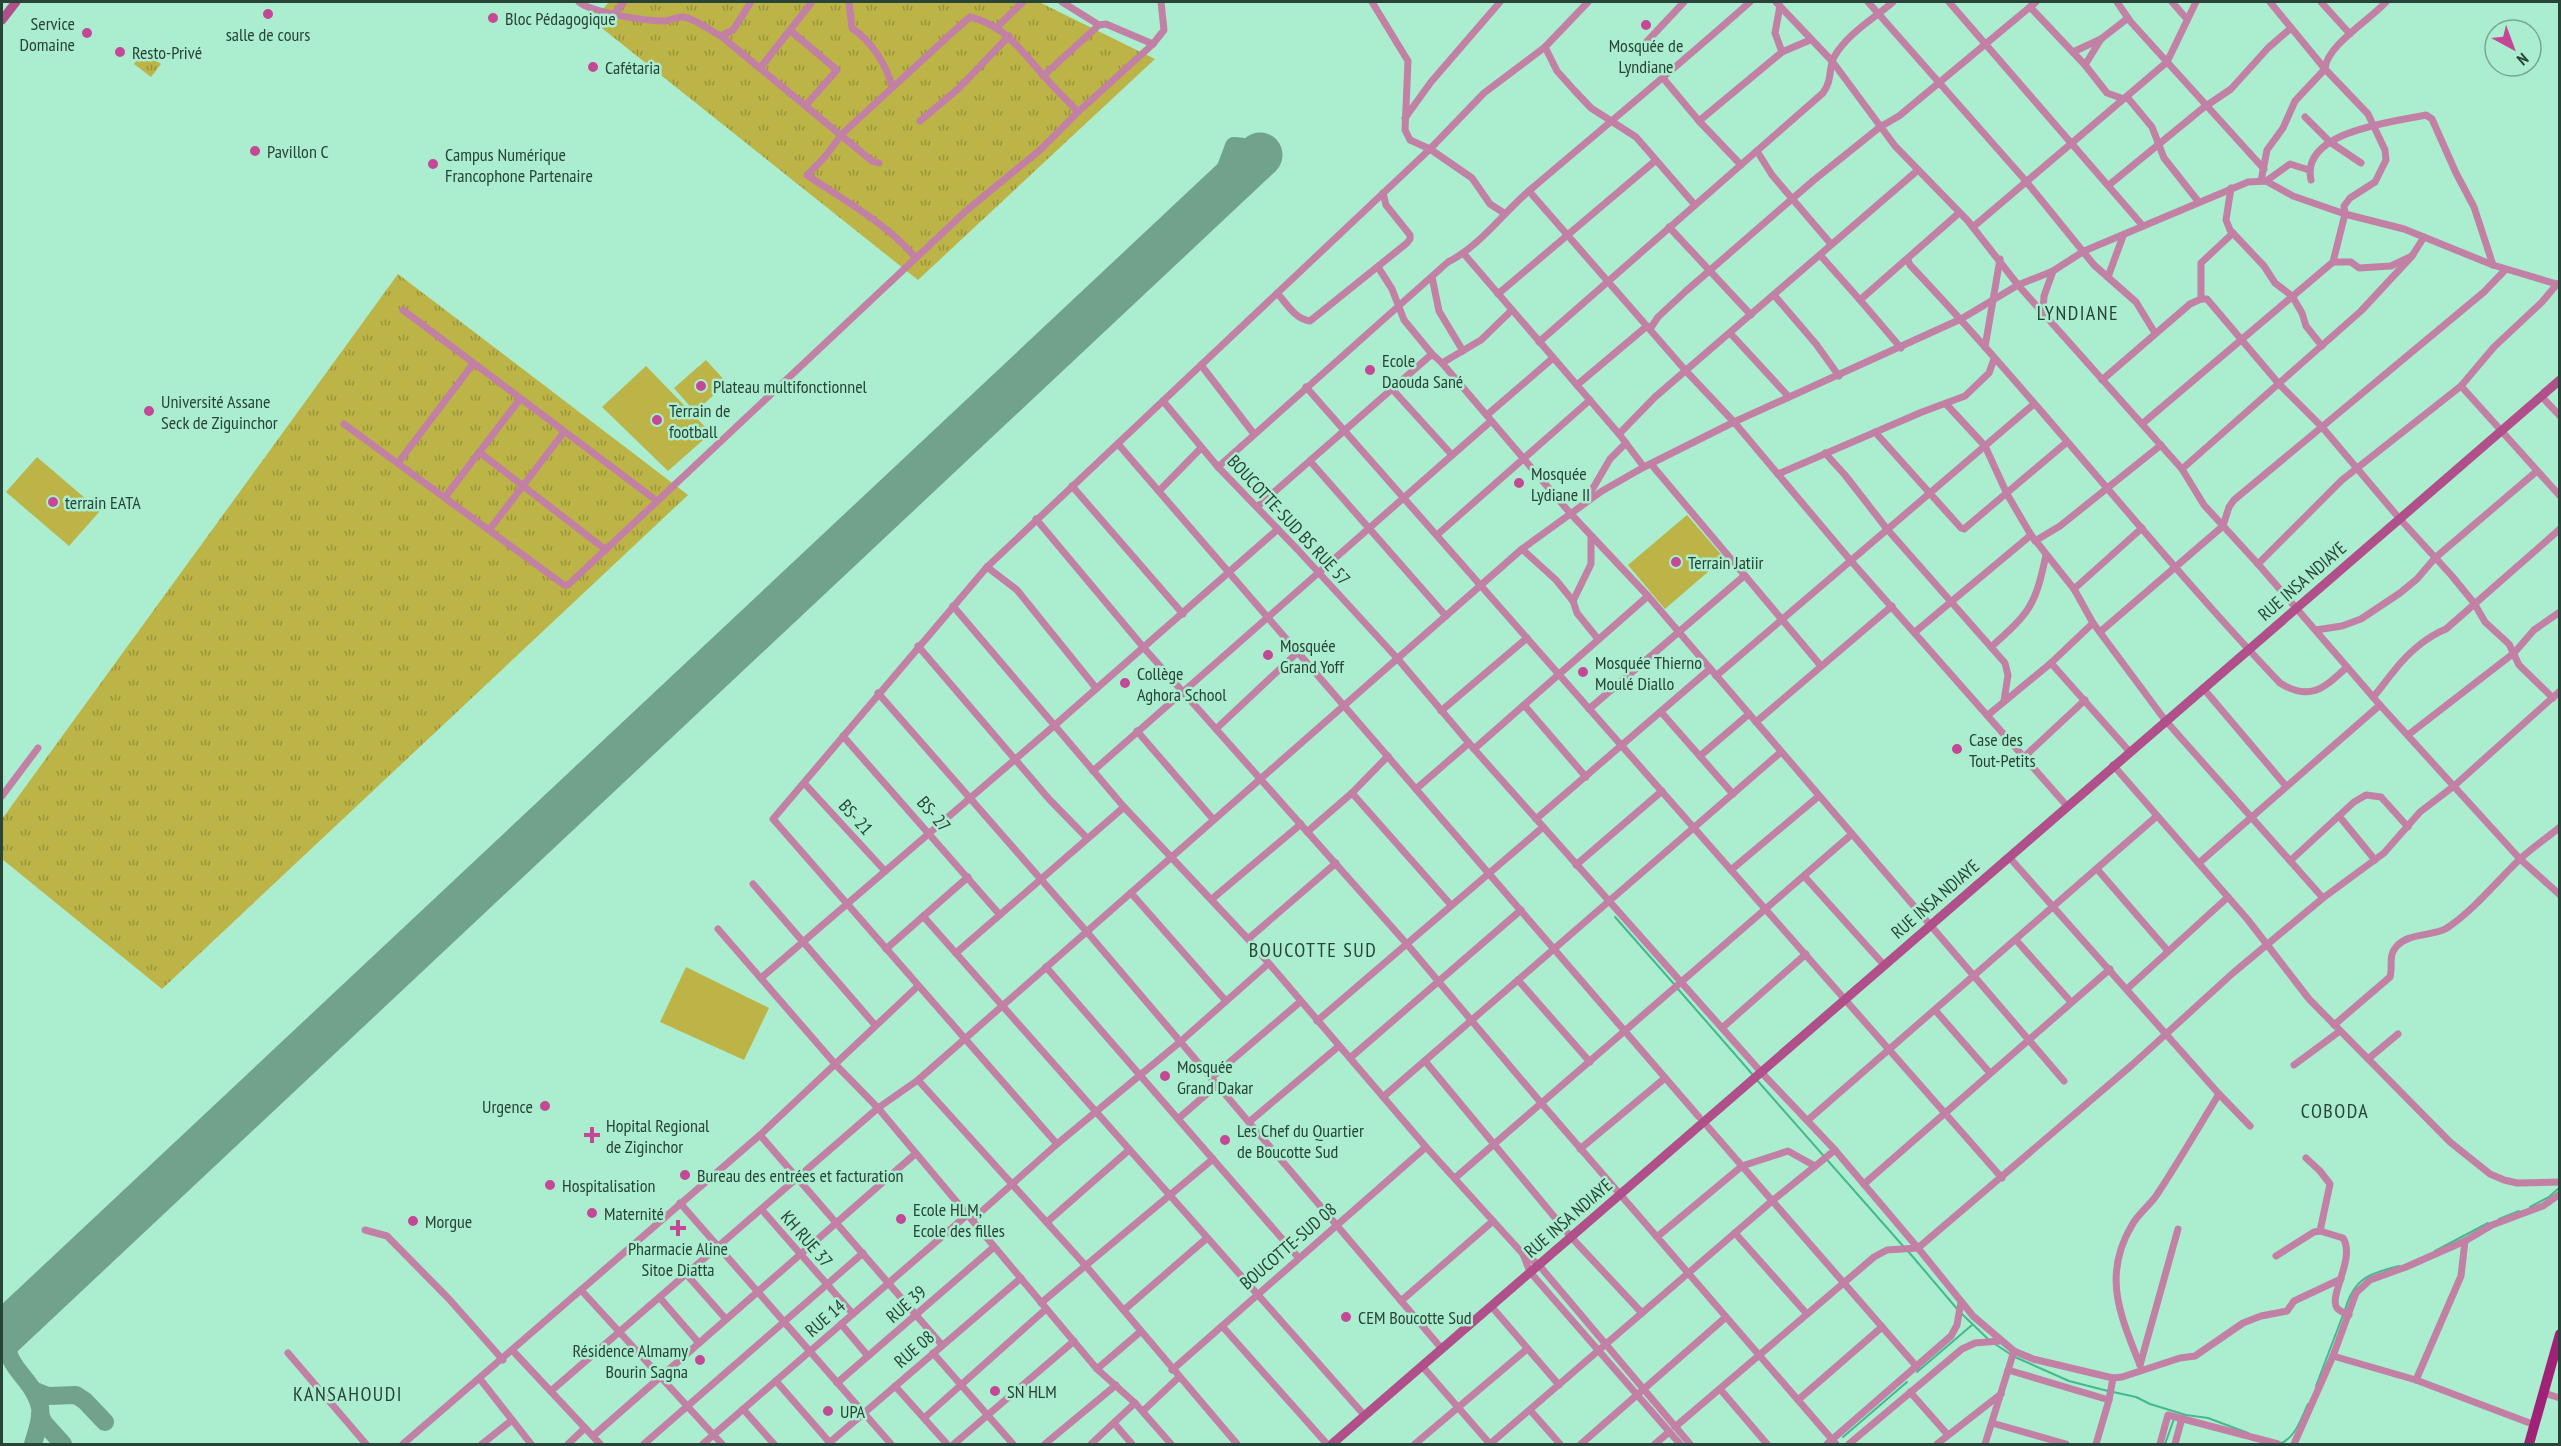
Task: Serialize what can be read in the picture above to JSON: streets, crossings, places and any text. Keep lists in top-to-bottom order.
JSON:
{
  "streets": {
    "main road": ["RUE INSA NDIAYE"],
    "street": [
      "BOUCOTTE-SUD BS RUE 57",
      "BS- 27",
      "BS- 21",
      "KH RUE 37",
      "BOUCOTTE-SUD 08",
      "RUE 39",
      "RUE 14",
      "RUE 08"
    ]
  },
  "crossings": [
    ["BOUCOTTE-SUD BS RUE 57", "RUE INSA NDIAYE"],
    ["KH RUE 37", "RUE 14"]
  ],
  "districts": [
    "LYNDIANE",
    "BOUCOTTE SUD",
    "COBODA",
    "KANSAHOUDI"
  ],
  "places": {
    "other": [
      "salle de cours",
      "Bloc Pédagogique",
      "Mosquée de Lyndiane",
      "Service Domaine",
      "Resto-Privé",
      "Cafétaria",
      "Pavillon C",
      "Campus Numérique Francophone Partenaire",
      "Ecole Daouda Sané",
      "Plateau multifonctionnel",
      "Université Assane Seck de Ziguinchor",
      "Terrain de football",
      "Mosquée Lydiane II",
      "terrain EATA",
      "Terrain Jatiir",
      "Mosquée Grand Yoff",
      "Mosquée Thierno Moulé Diallo",
      "Collège Aghora School",
      "Case des Tout-Petits",
      "Mosquée Grand Dakar",
      "Urgence",
      "Les Chef du Quartier de Boucotte Sud",
      "Bureau des entrées et facturation",
      "Hospitalisation",
      "Maternité",
      "Ecole HLM, Ecole des filles",
      "Morgue",
      "CEM Boucotte Sud",
      "Résidence Almamy Bourin Sagna",
      "SN HLM",
      "UPA"
    ],
    "health": ["Hopital Regional de Ziginchor", "Pharmacie Aline Sitoe Diatta"]
  },
  "north": "bottom right"
}
